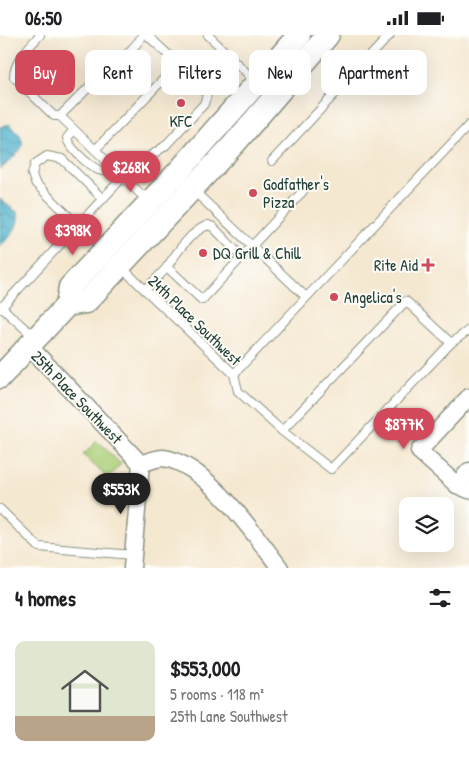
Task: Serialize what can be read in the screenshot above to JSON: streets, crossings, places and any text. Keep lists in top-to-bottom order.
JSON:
{
  "streets": {
    "street": ["25th Place Southwest"],
    "lane": ["24th Place Southwest"]
  },
  "places": {
    "other": [
      "KFC",
      "Godfather's Pizza",
      "DQ Grill & Chill",
      "Angelica's"
    ],
    "health": ["Rite Aid"]
  },
  "page": {
    "status": "06:50",
    "chip": [
      "Buy",
      "Rent",
      "Filters",
      "New",
      "Apartment"
    ],
    "price": [
      "$268K",
      "$398K",
      "$877K",
      "$553K"
    ],
    "heading": "4 homes",
    "list": [
      {
        "name": "$553,000",
        "note": "5 rooms · 118 m² · 25th Lane Southwest"
      }
    ]
  }
}
